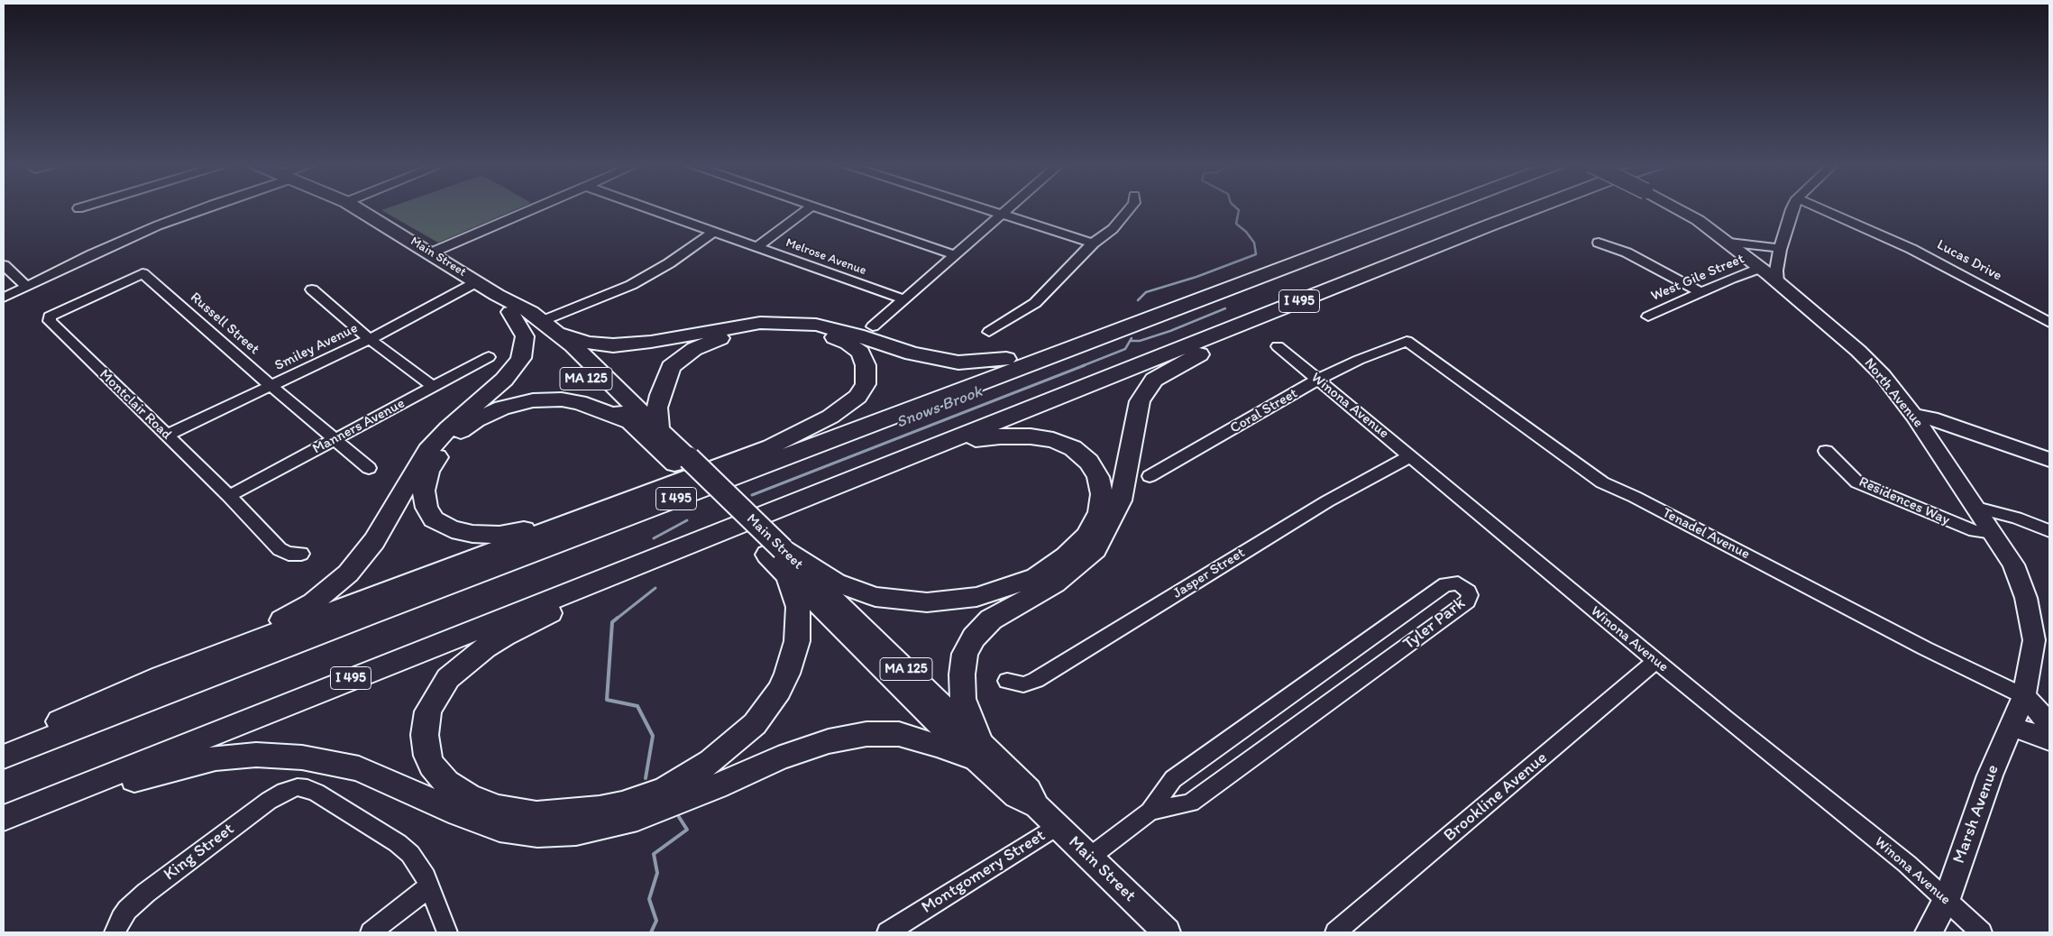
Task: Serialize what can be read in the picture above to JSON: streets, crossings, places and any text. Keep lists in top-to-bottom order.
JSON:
{
  "streets": {
    "highway": ["Main Street", "I 495", "MA 125"],
    "main road": ["North Avenue", "Marsh Avenue"],
    "street": [
      "Melrose Avenue",
      "Lucas Drive",
      "West Gile Street",
      "Russell Street",
      "Smiley Avenue",
      "Montclair Road",
      "Winona Avenue",
      "Coral Street",
      "Manners Avenue",
      "Residences Way",
      "Tenadel Avenue",
      "Jasper Street",
      "Tyler Park",
      "Brookline Avenue",
      "King Street",
      "Montgomery Street"
    ]
  },
  "crossings": [
    ["Main Street", "Smiley Avenue"],
    ["Main Street", "Tyler Park"],
    ["Main Street", "Montgomery Street"],
    ["West Gile Street", "North Avenue"],
    ["Russell Street", "Smiley Avenue"],
    ["Russell Street", "Montclair Road"],
    ["Russell Street", "Manners Avenue"],
    ["Smiley Avenue", "Montclair Road"],
    ["North Avenue", "Residences Way"],
    ["North Avenue", "Tenadel Avenue"],
    ["North Avenue", "Marsh Avenue"],
    ["Montclair Road", "Manners Avenue"],
    ["Winona Avenue", "Coral Street"],
    ["Winona Avenue", "Jasper Street"],
    ["Winona Avenue", "Brookline Avenue"],
    ["Winona Avenue", "Marsh Avenue"],
    ["Coral Street", "Tenadel Avenue"],
    ["Tenadel Avenue", "Marsh Avenue"]
  ],
  "water": ["Snows Brook"]
}
